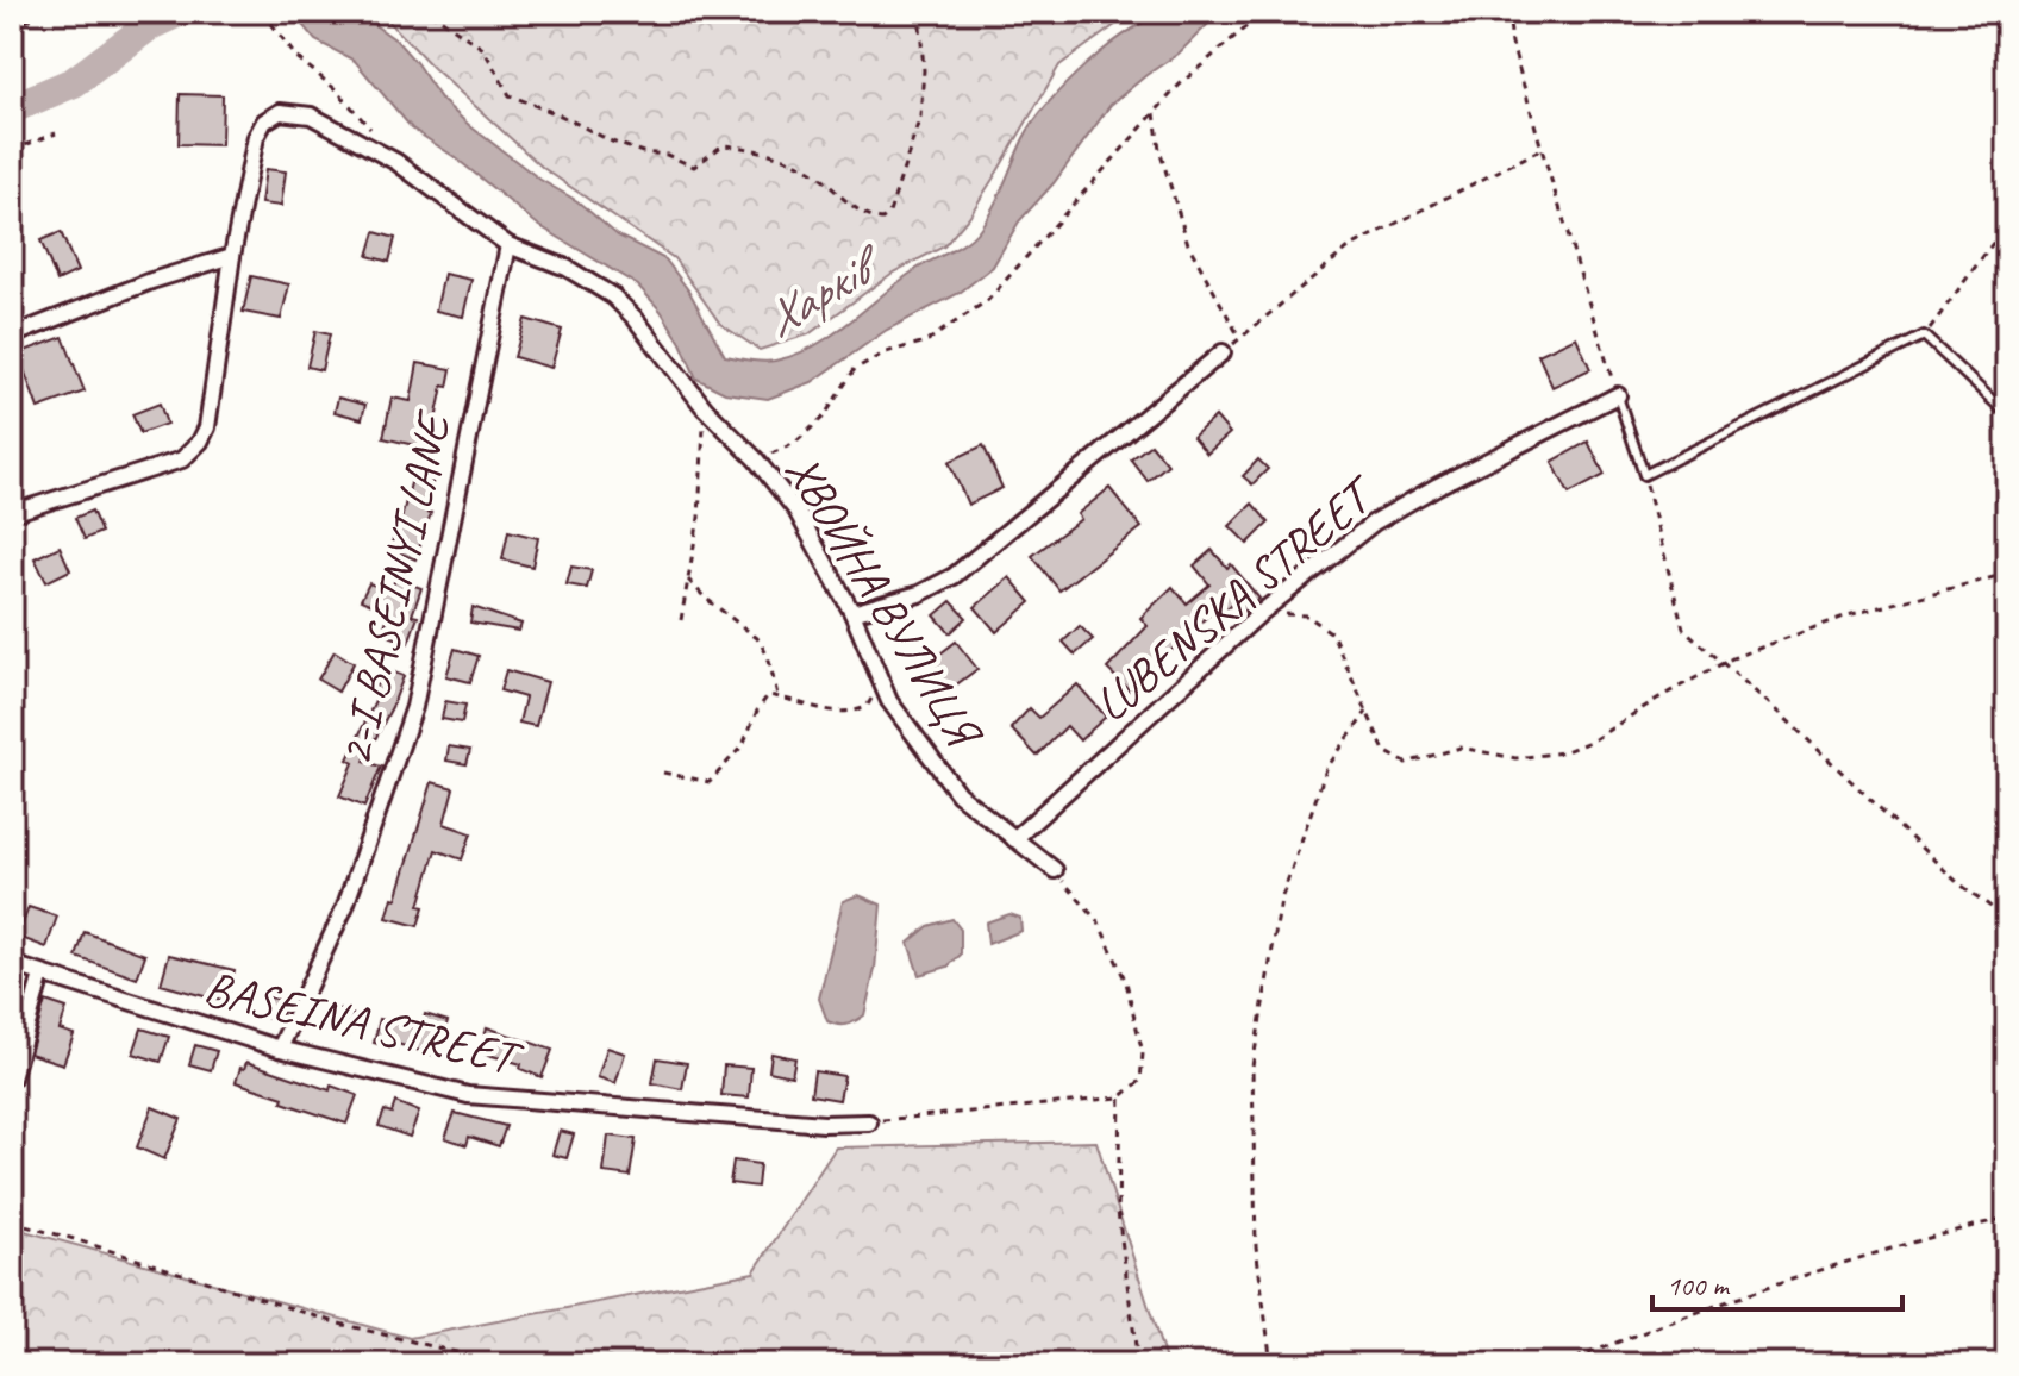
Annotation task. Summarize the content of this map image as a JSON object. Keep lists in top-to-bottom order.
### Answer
{
  "streets": {
    "street": [
      "2-I BASEINYI LANE",
      "ХВОЙНА ВУЛИЦЯ",
      "LUBENSKA STREET",
      "BASEINA STREET"
    ]
  },
  "crossings": [
    ["2-I BASEINYI LANE", "ХВОЙНА ВУЛИЦЯ"],
    ["2-I BASEINYI LANE", "BASEINA STREET"],
    ["ХВОЙНА ВУЛИЦЯ", "LUBENSKA STREET"]
  ],
  "water": ["Харків"],
  "scale_bar": "100 m"
}
